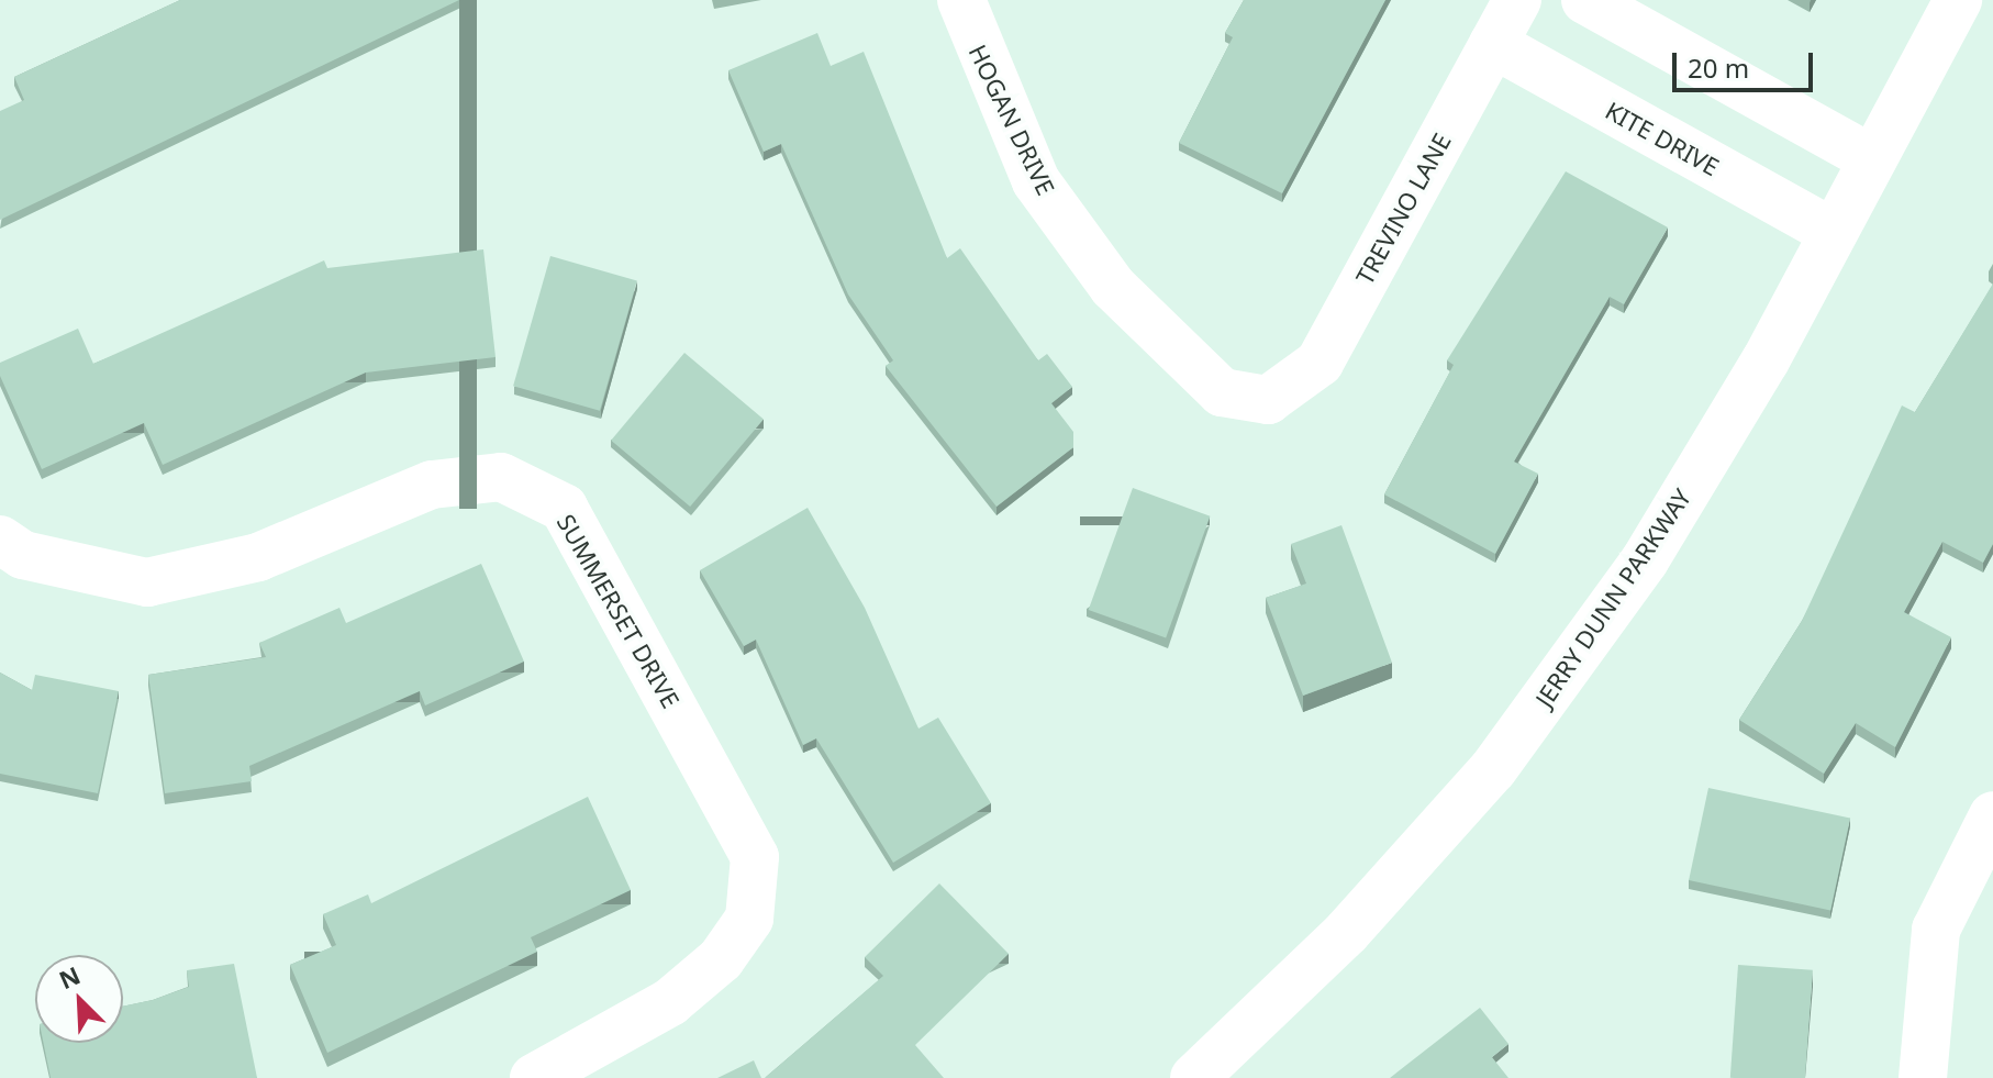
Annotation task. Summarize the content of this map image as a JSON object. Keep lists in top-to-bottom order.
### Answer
{
  "streets": {
    "street": [
      "HOGAN DRIVE",
      "KITE DRIVE",
      "TREVINO LANE",
      "JERRY DUNN PARKWAY",
      "SUMMERSET DRIVE"
    ]
  },
  "crossings": [
    ["HOGAN DRIVE", "TREVINO LANE"],
    ["KITE DRIVE", "TREVINO LANE"],
    ["KITE DRIVE", "JERRY DUNN PARKWAY"]
  ],
  "scale_bar": "20 m",
  "north": "top left"
}
